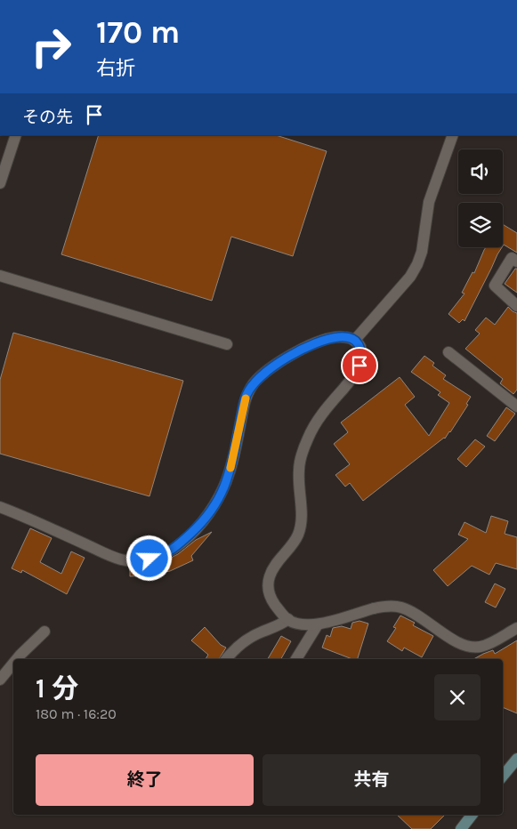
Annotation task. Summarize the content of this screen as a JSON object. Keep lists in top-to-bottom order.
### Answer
{
  "page": {
    "turn": ["170 m", "右折"],
    "then": "その先",
    "heading": ["1 分", "180 m · 16:20"],
    "buttons": ["終了", "共有"]
  }
}
